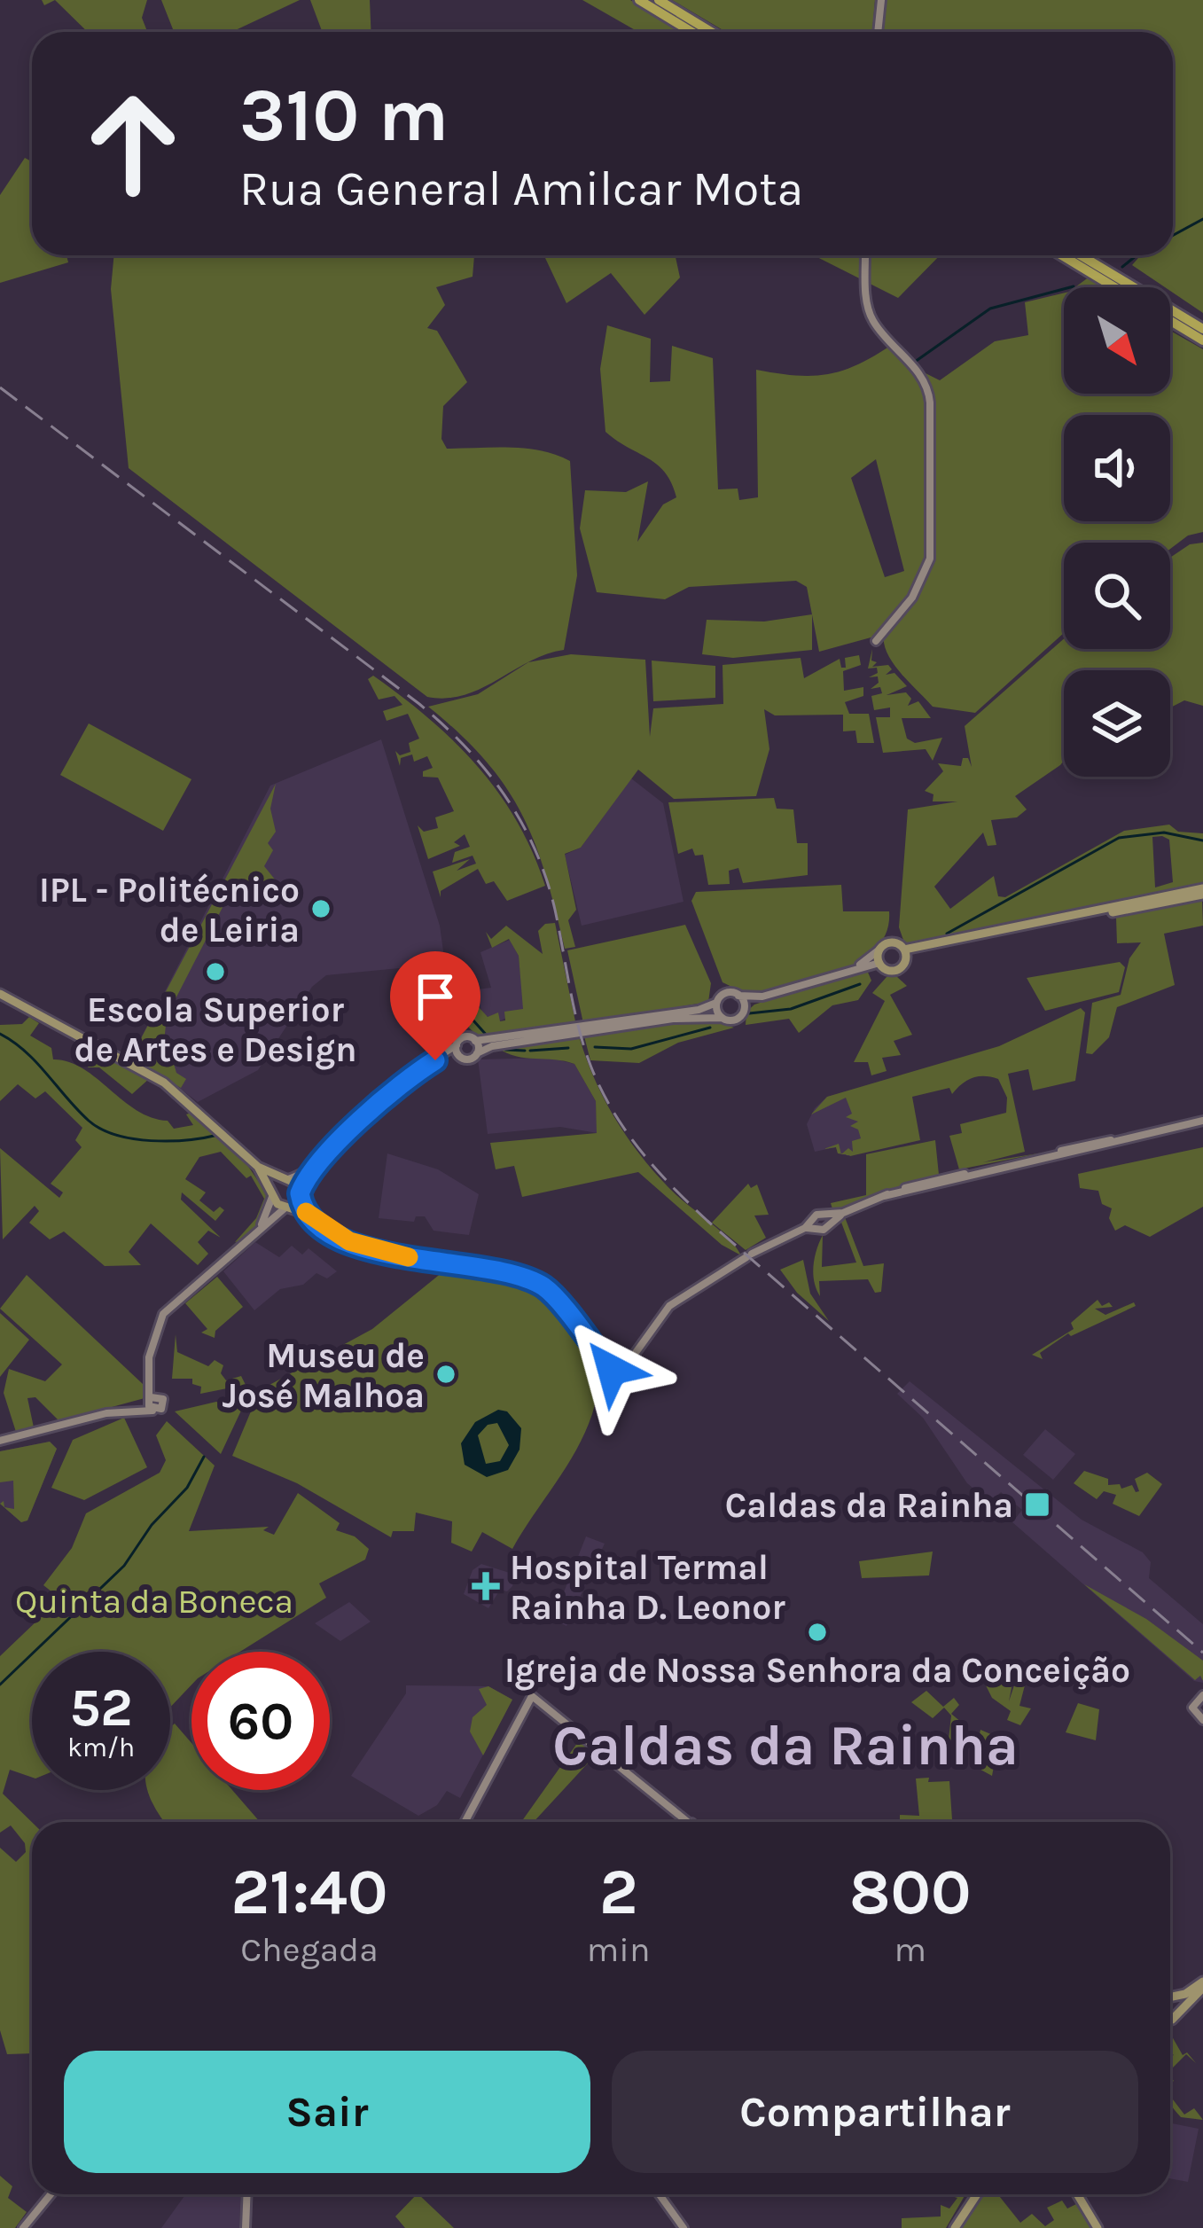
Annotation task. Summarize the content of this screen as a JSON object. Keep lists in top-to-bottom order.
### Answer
{
  "districts": ["Caldas da Rainha"],
  "parks": ["Quinta da Boneca"],
  "places": {
    "other": [
      "IPL - Politécnico de Leiria",
      "Escola Superior de Artes e Design",
      "Museu de José Malhoa",
      "Igreja de Nossa Senhora da Conceição"
    ],
    "transit": ["Caldas da Rainha"],
    "health": ["Hospital Termal Rainha D. Leonor"]
  },
  "north": "bottom right",
  "page": {
    "turn": ["310 m", "Rua General Amilcar Mota"],
    "speed": "52 km/h",
    "limit": "60",
    "eta": [
      "21:40",
      "Chegada",
      "2",
      "min",
      "800",
      "m"
    ],
    "buttons": ["Sair", "Compartilhar"]
  }
}
